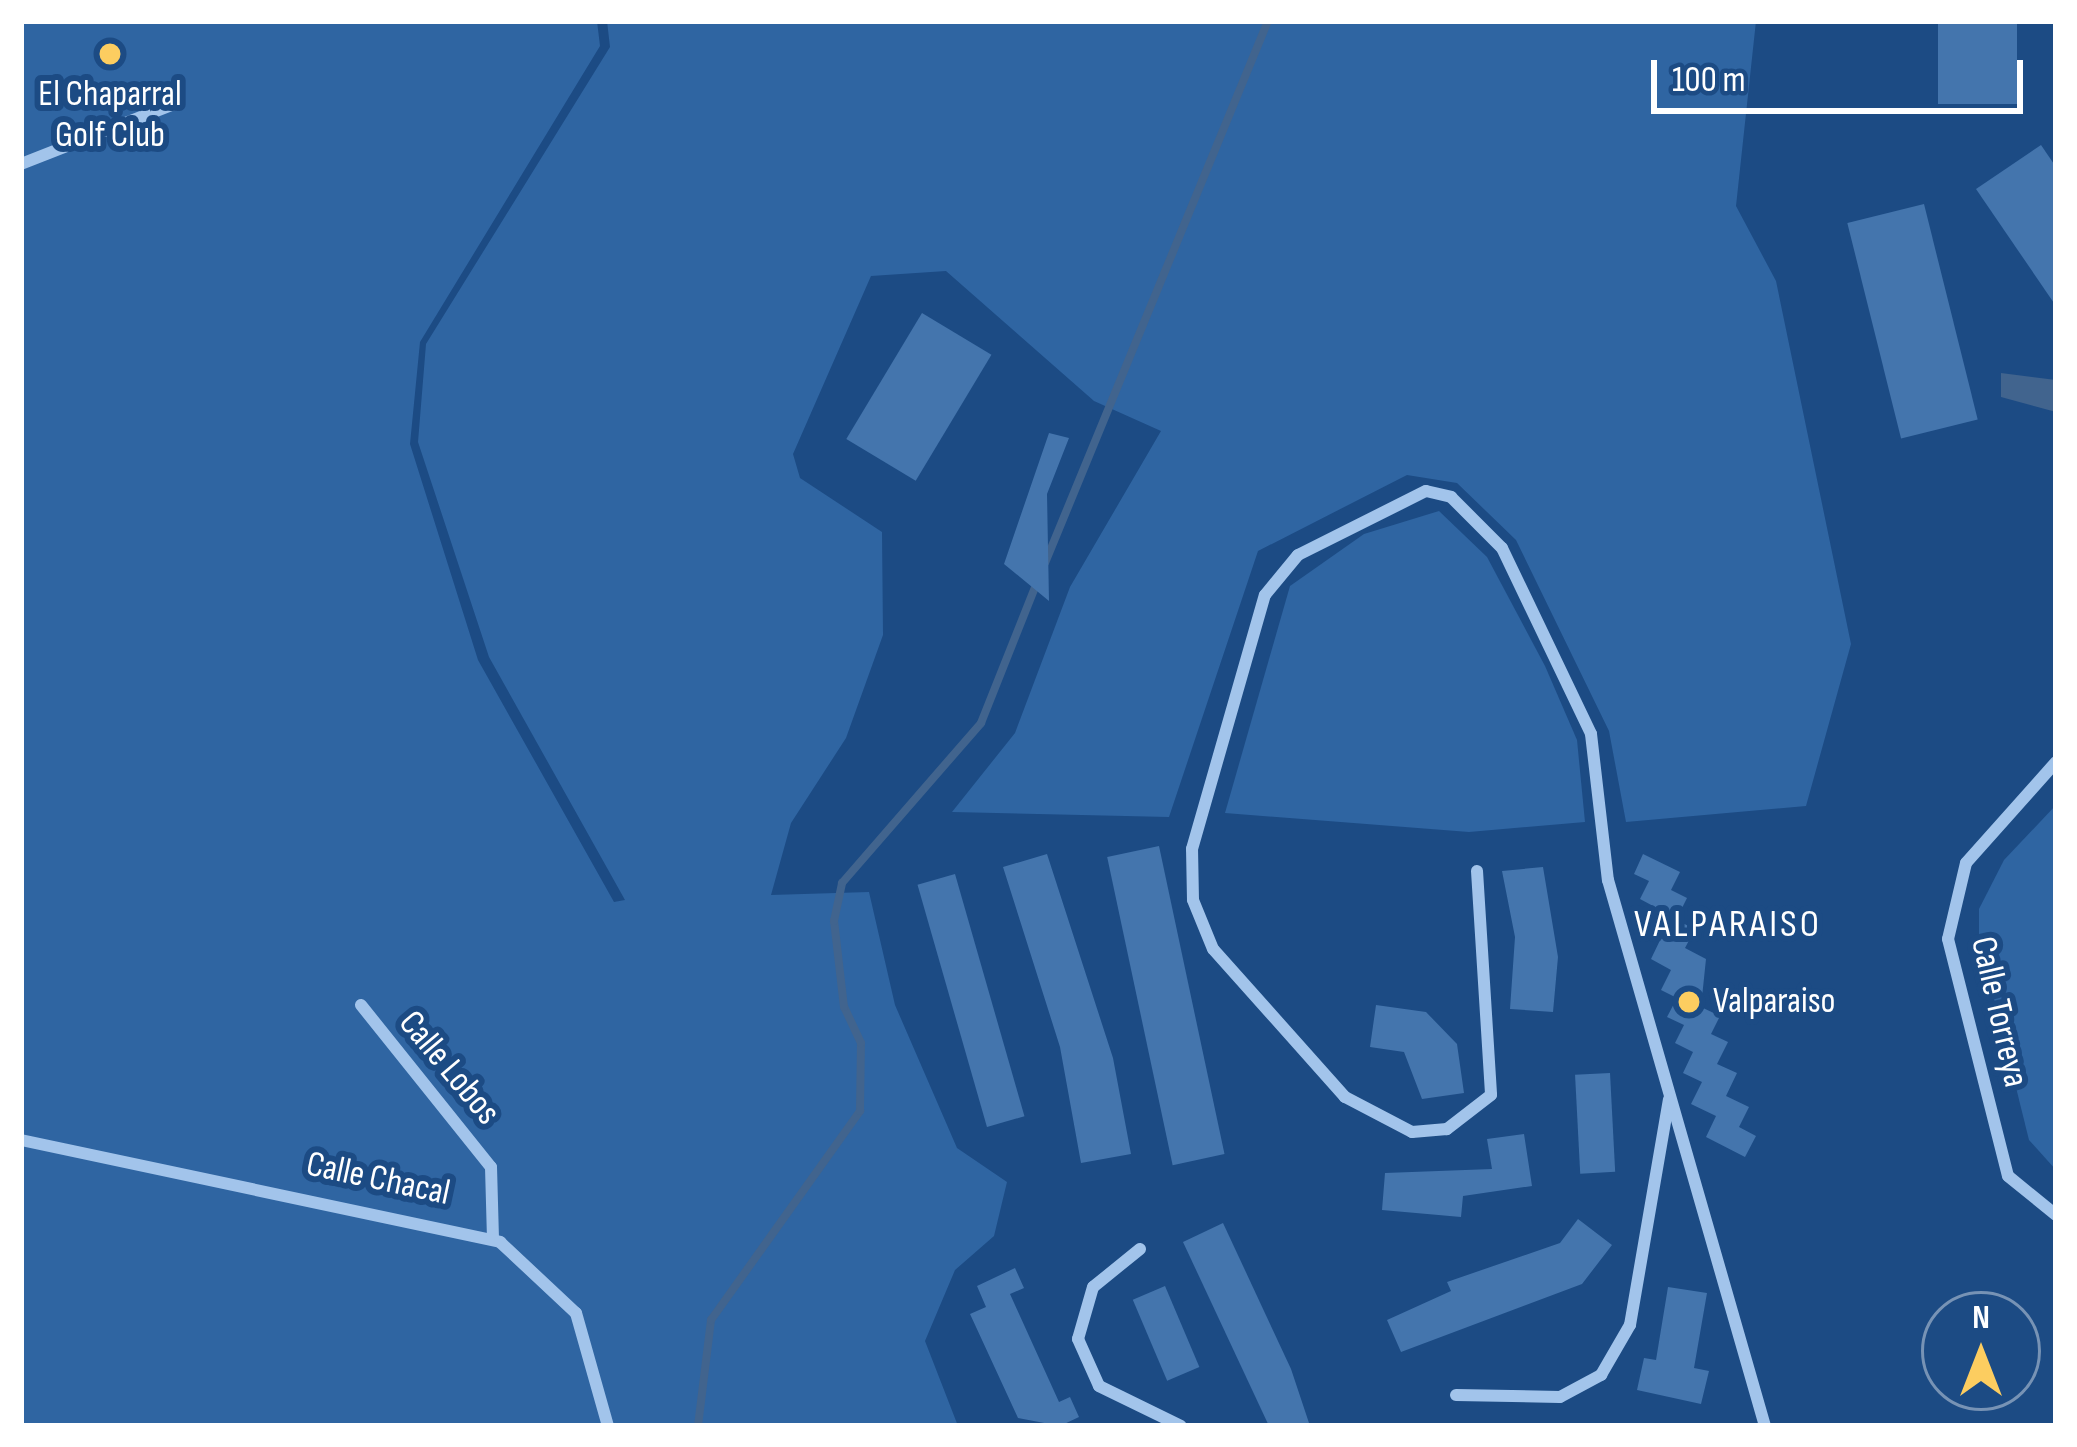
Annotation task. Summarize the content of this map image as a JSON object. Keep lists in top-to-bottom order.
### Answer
{
  "streets": {
    "street": ["Calle Torreya", "Calle Lobos", "Calle Chacal"]
  },
  "crossings": [
    ["Calle Lobos", "Calle Chacal"]
  ],
  "districts": ["VALPARAISO"],
  "places": ["El Chaparral Golf Club", "Valparaiso"],
  "scale_bar": "100 m",
  "north": "top"
}
